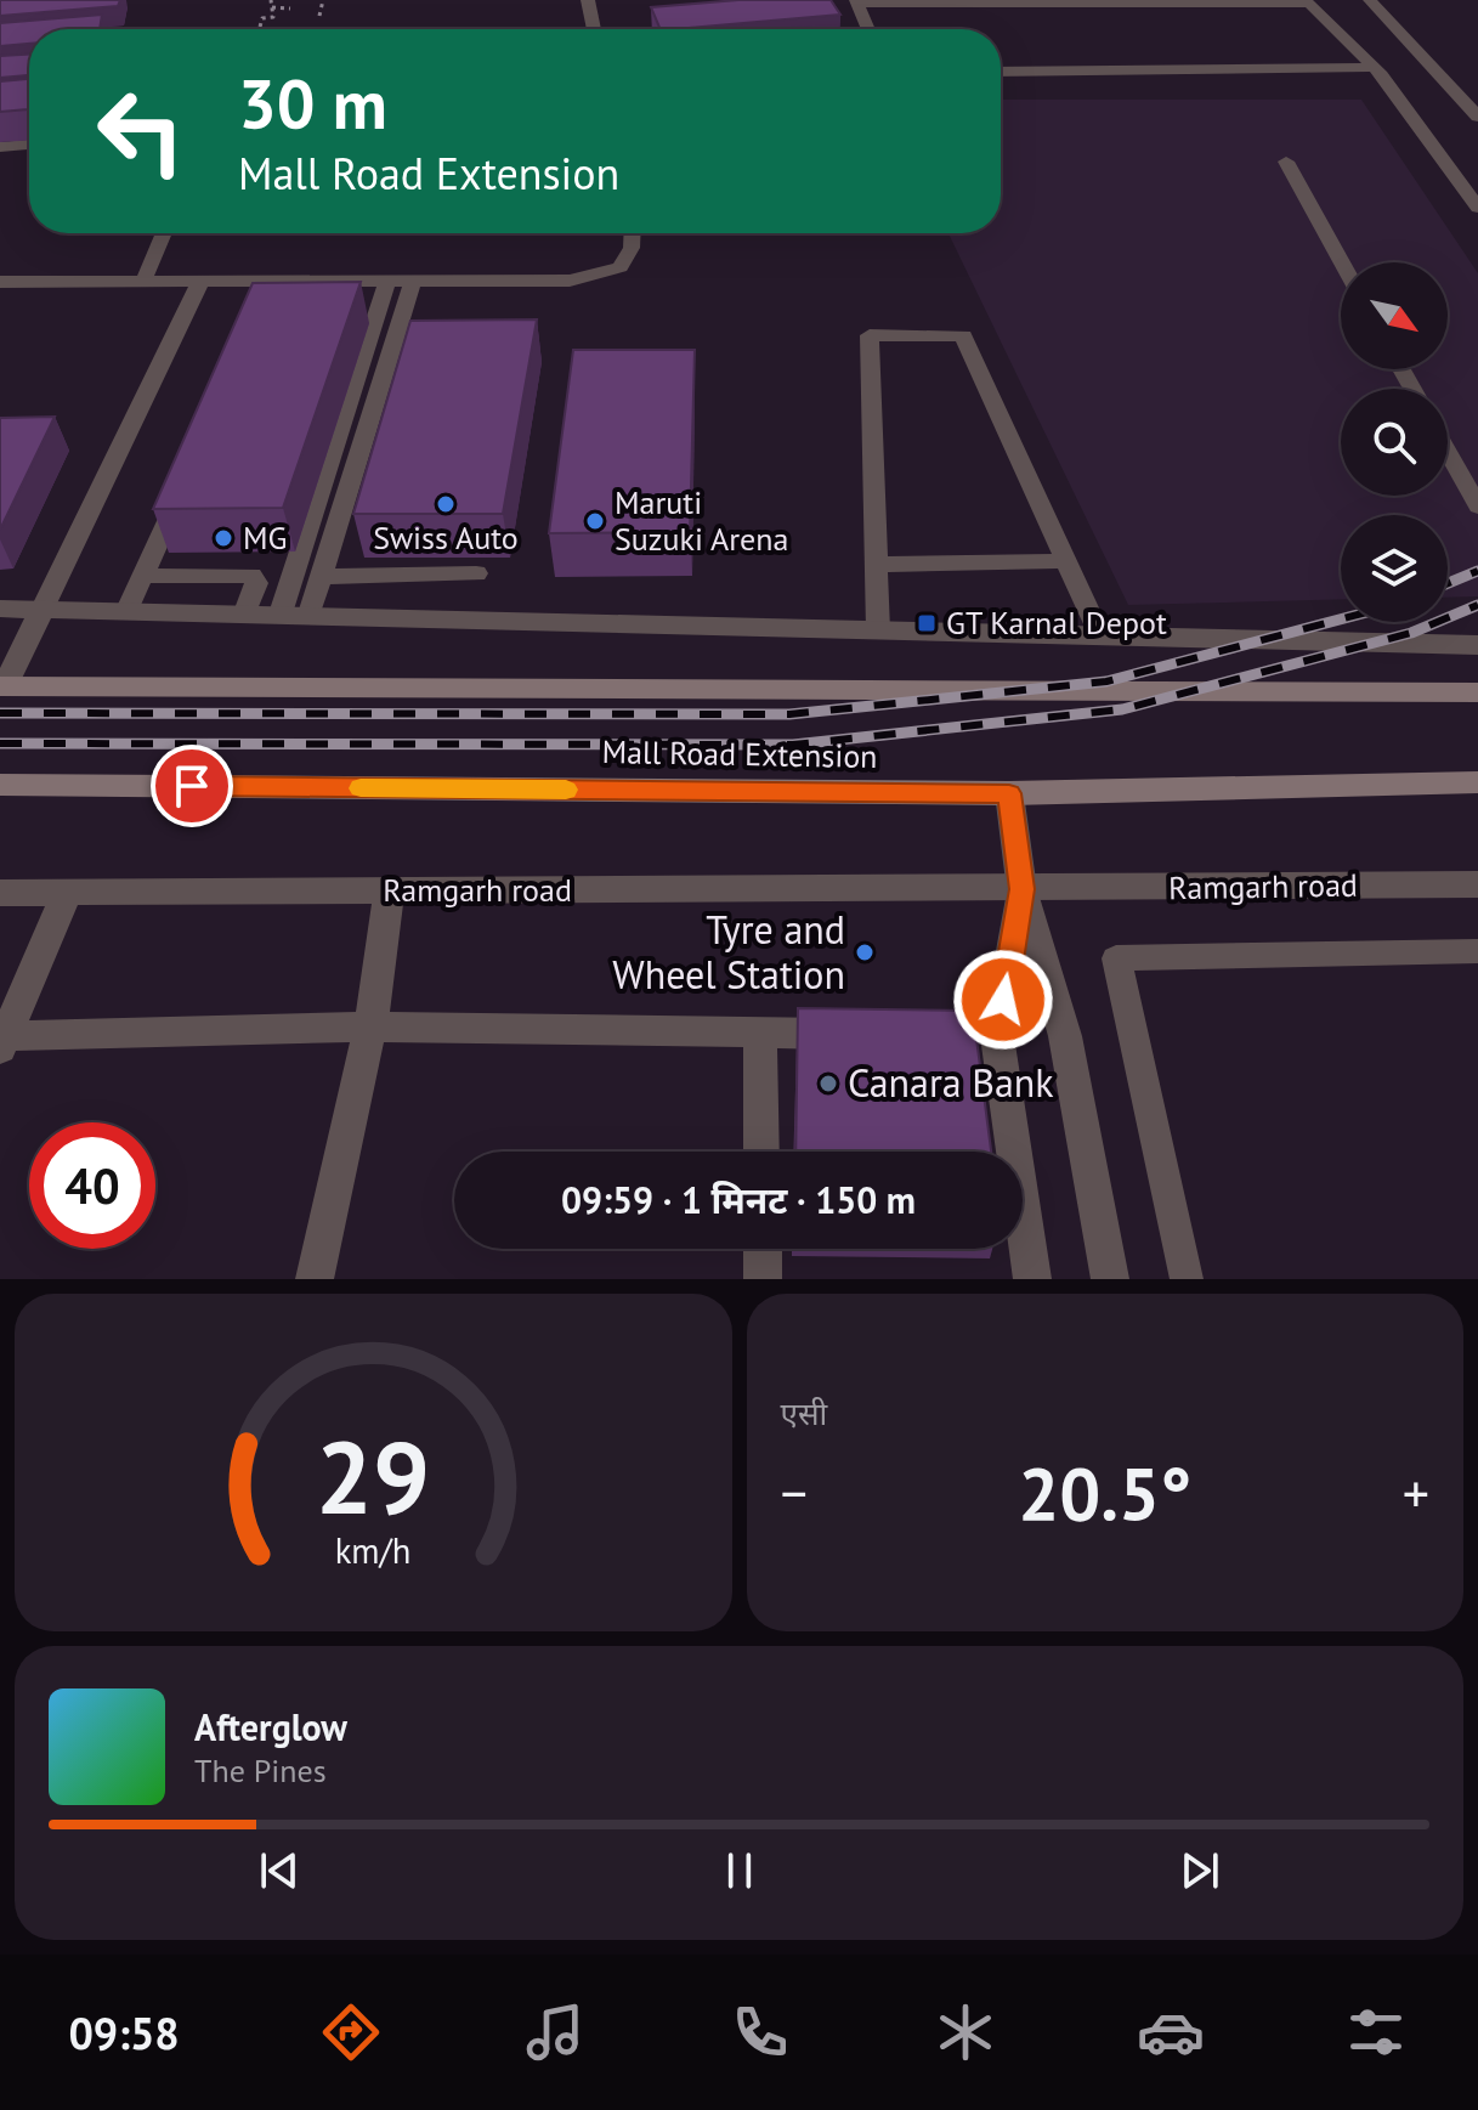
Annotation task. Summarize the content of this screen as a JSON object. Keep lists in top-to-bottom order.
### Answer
{
  "streets": {
    "main road": ["Mall Road Extension"],
    "street": ["Ramgarh road"]
  },
  "places": {
    "other": [
      "Swiss Auto",
      "Maruti Suzuki Arena",
      "MG",
      "Tyre and Wheel Station",
      "Canara Bank"
    ],
    "transit": ["GT Karnal Depot"]
  },
  "north": "bottom right",
  "page": {
    "turn": ["30 m", "Mall Road Extension"],
    "limit": "40",
    "trip": "09:59 · 1 मिनट · 150 m",
    "tile": "एसी",
    "heat": ["−", "20.5°", "+"],
    "song": ["Afterglow", "The Pines"],
    "tabs": "09:58",
    "gauge": ["29", "km/h"]
  }
}
